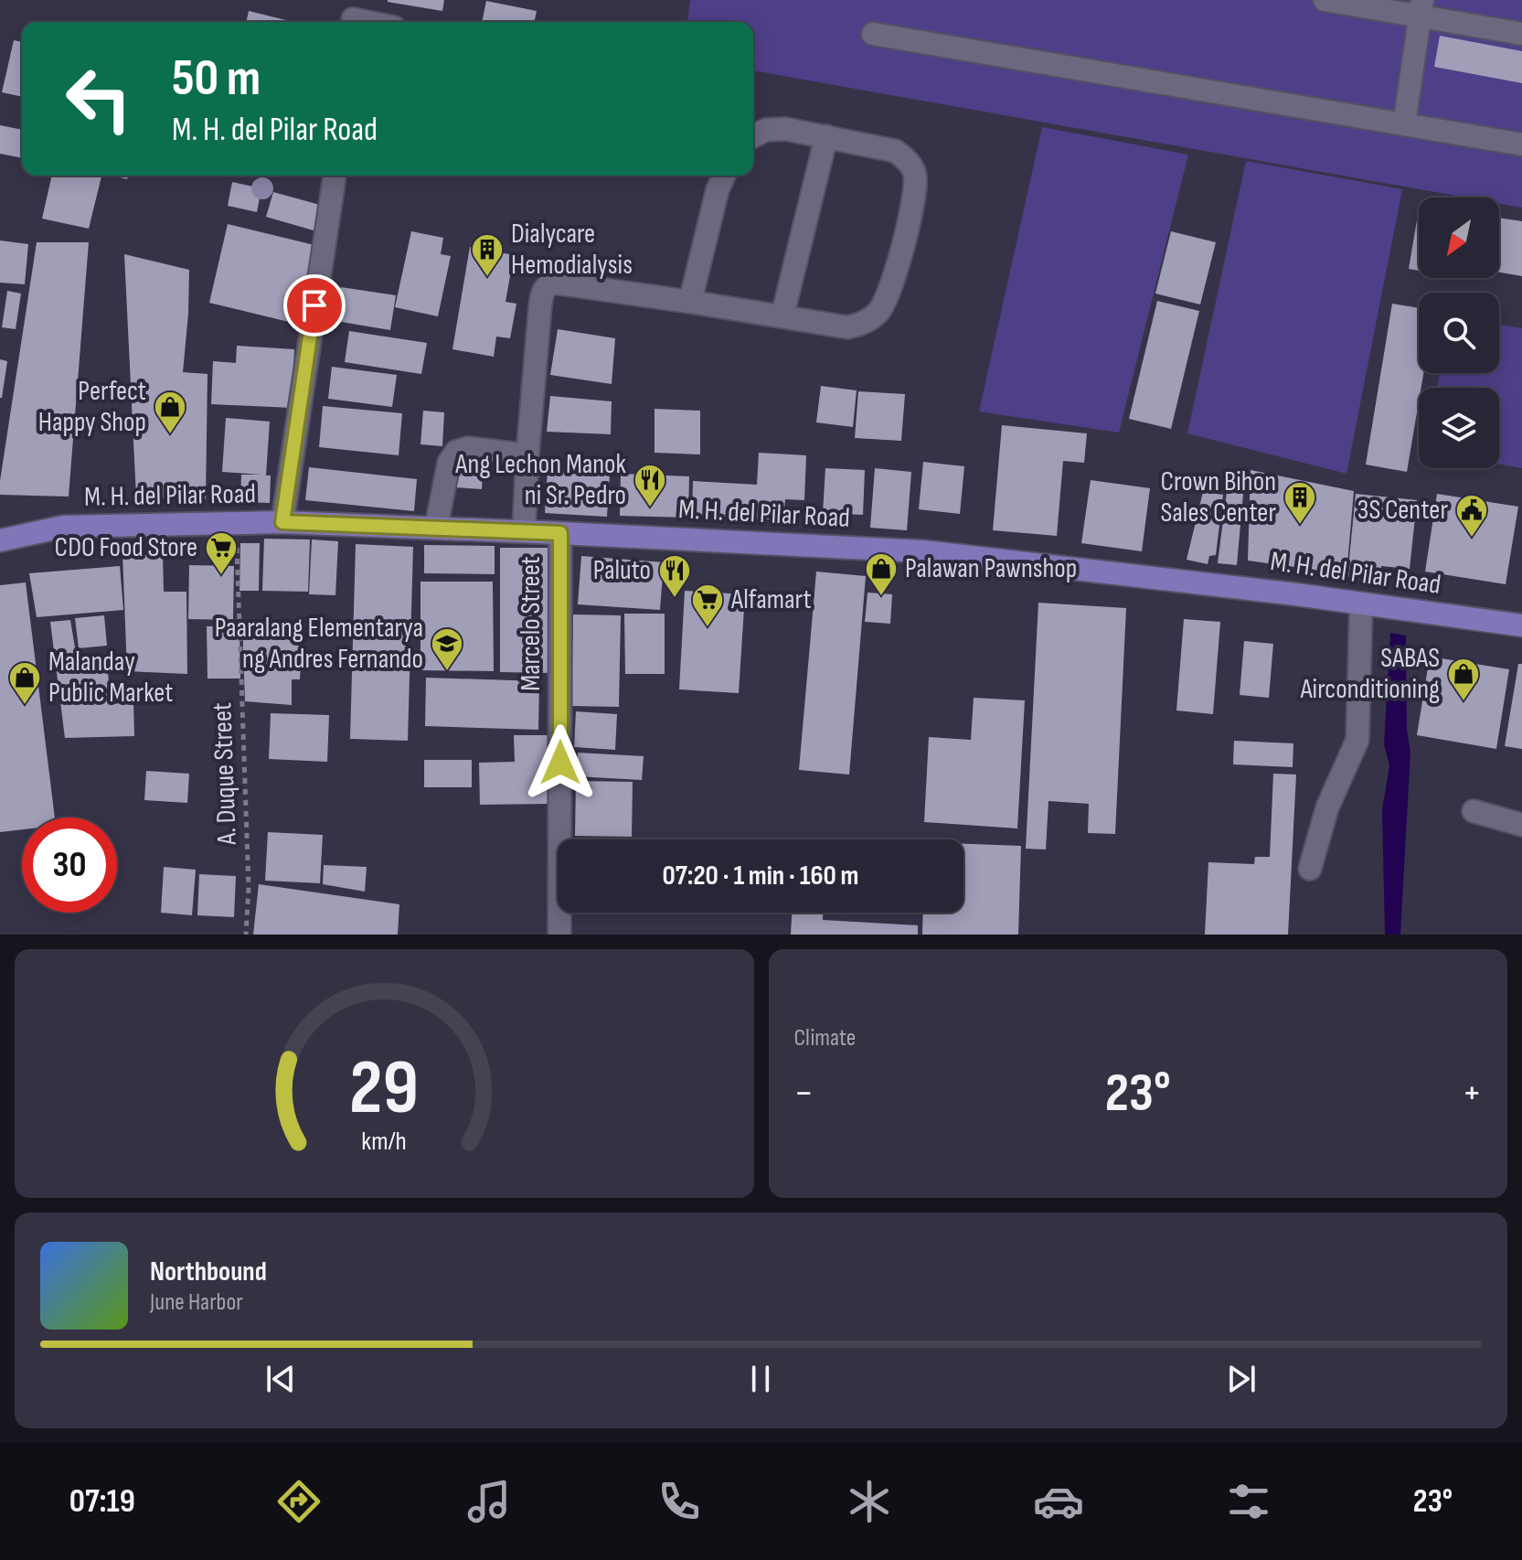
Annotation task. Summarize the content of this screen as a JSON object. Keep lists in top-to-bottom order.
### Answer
{
  "streets": {
    "main road": ["M. H. del Pilar Road"],
    "street": ["Marcelo Street"],
    "path": ["A. Duque Street"]
  },
  "crossings": [
    ["M. H. del Pilar Road", "Marcelo Street"],
    ["M. H. del Pilar Road", "A. Duque Street"]
  ],
  "places": {
    "building": ["Dialycare Hemodialysis", "Crown Bihon Sales Center"],
    "shop": [
      "Perfect Happy Shop",
      "Palawan Pawnshop",
      "SABAS Airconditioning",
      "Malanday Public Market"
    ],
    "restaurant": ["Ang Lechon Manok ni Sr. Pedro", "Paluto"],
    "public building": ["3S Center"],
    "supermarket": ["CDO Food Store", "Alfamart"],
    "school or university": ["Paaralang Elementarya ng Andres Fernando"]
  },
  "north": "bottom left",
  "page": {
    "turn": ["50 m", "M. H. del Pilar Road"],
    "limit": "30",
    "trip": "07:20 · 1 min · 160 m",
    "tile": "Climate",
    "heat": ["−", "23°", "+"],
    "song": ["Northbound", "June Harbor"],
    "tabs": ["07:19", "23°"],
    "gauge": ["29", "km/h"]
  }
}
